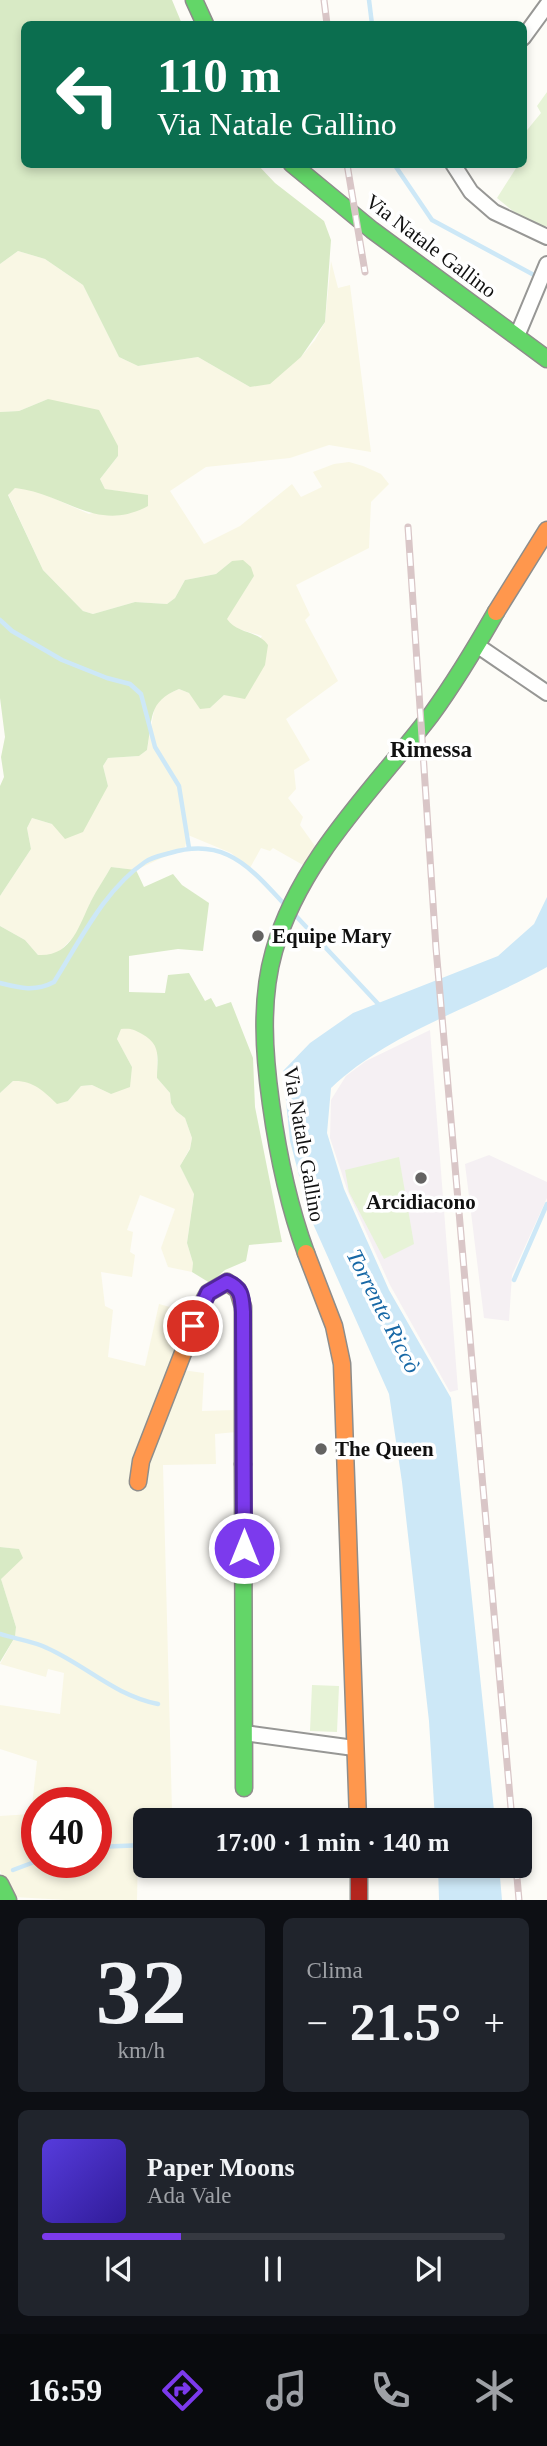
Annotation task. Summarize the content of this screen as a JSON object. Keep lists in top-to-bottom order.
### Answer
{
  "streets": {
    "main road": ["Via Natale Gallino"]
  },
  "districts": ["Rimessa"],
  "water": ["Torrente Riccò"],
  "places": ["Equipe Mary", "Arcidiacono", "The Queen"],
  "page": {
    "turn": ["110 m", "Via Natale Gallino"],
    "limit": "40",
    "trip": "17:00 · 1 min · 140 m",
    "tile": [
      ["32", "km/h"],
      "Clima"
    ],
    "heat": ["−", "21.5°", "+"],
    "song": ["Paper Moons", "Ada Vale"],
    "tabs": "16:59"
  }
}
